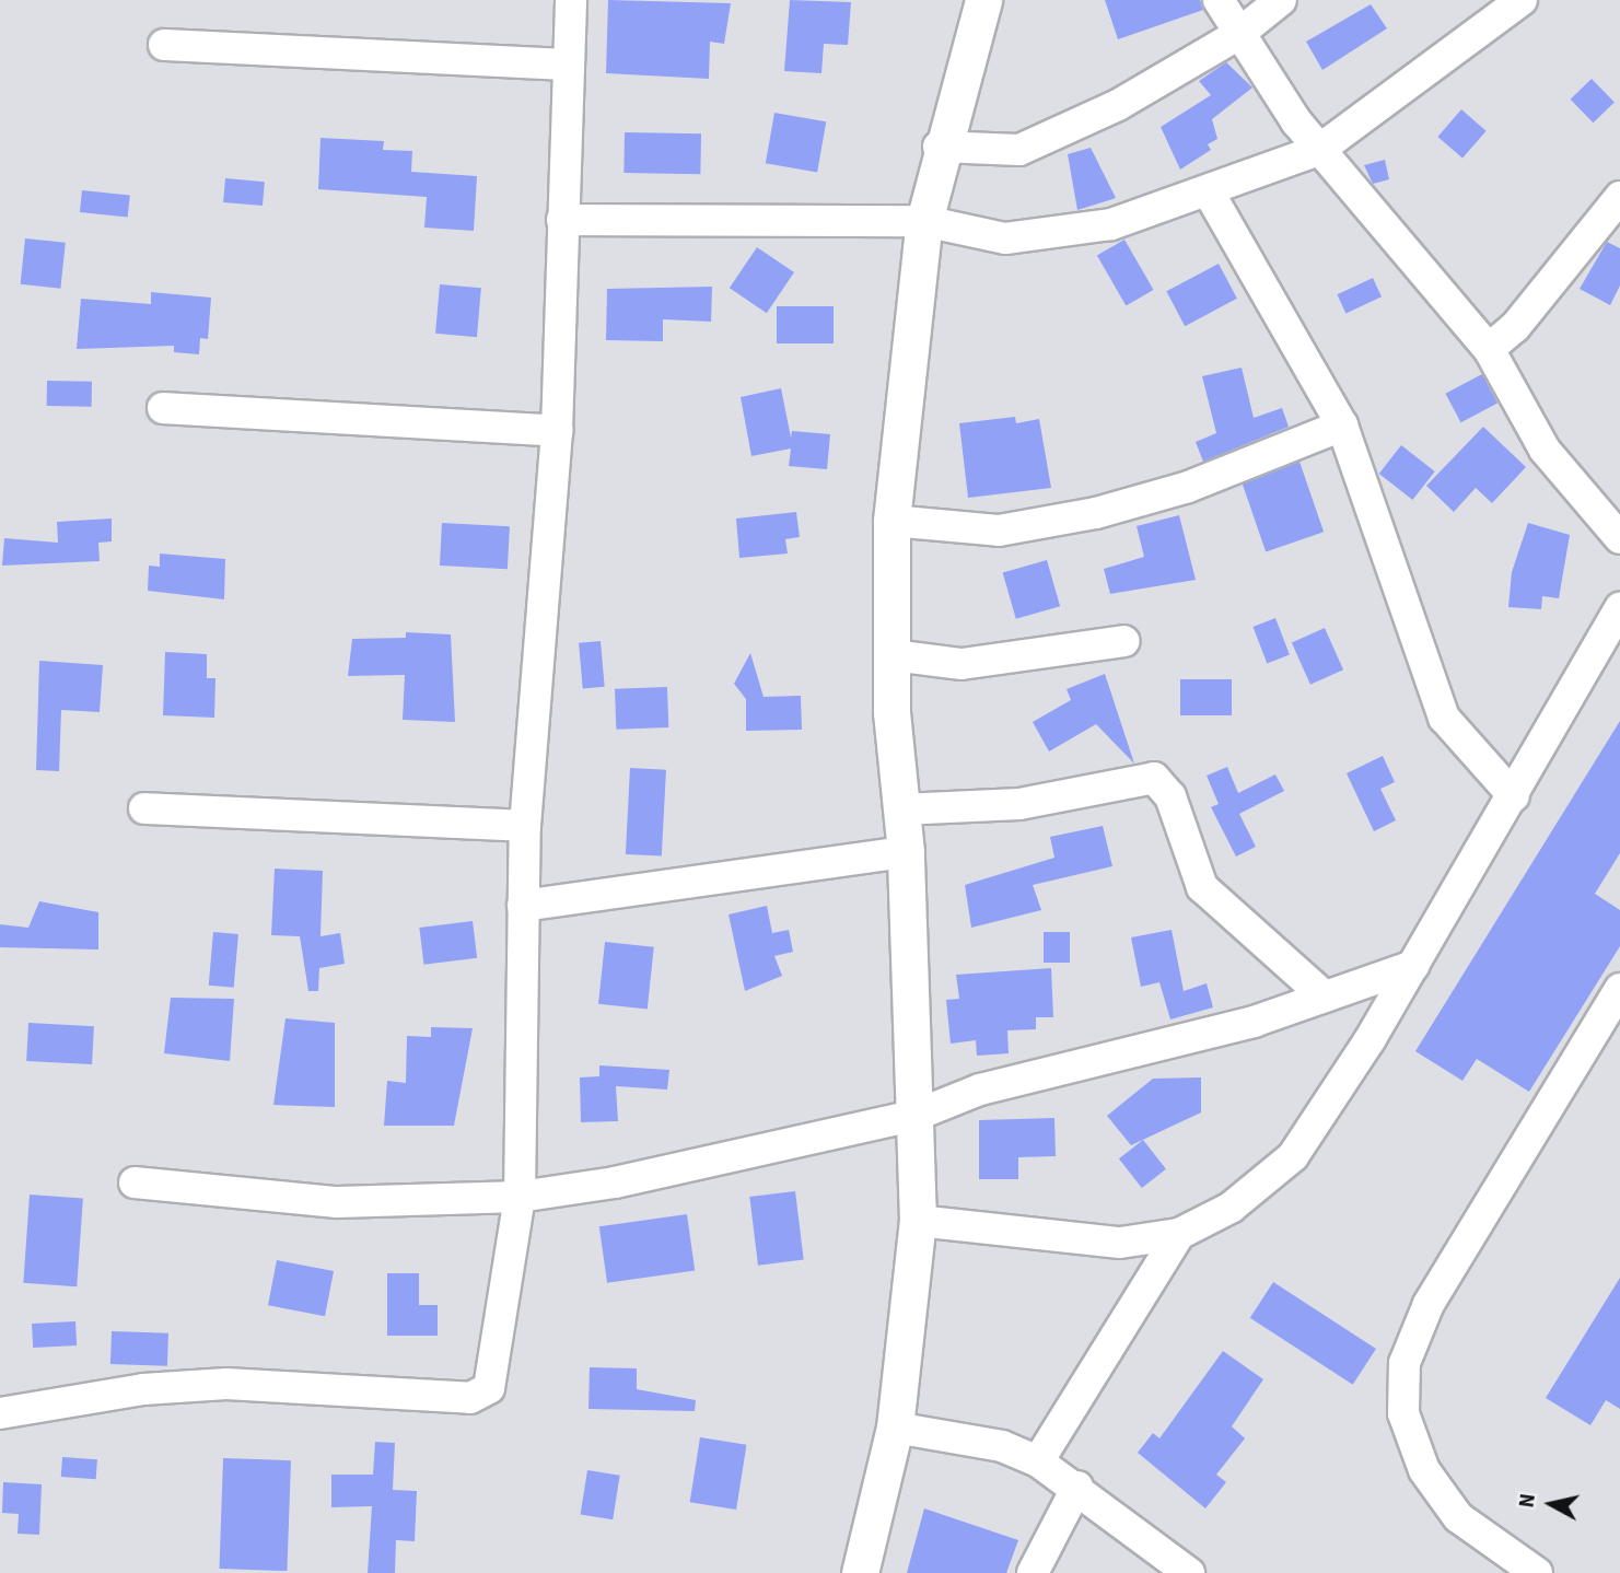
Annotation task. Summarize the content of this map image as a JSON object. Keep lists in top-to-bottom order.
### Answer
{
  "north": "left"
}
